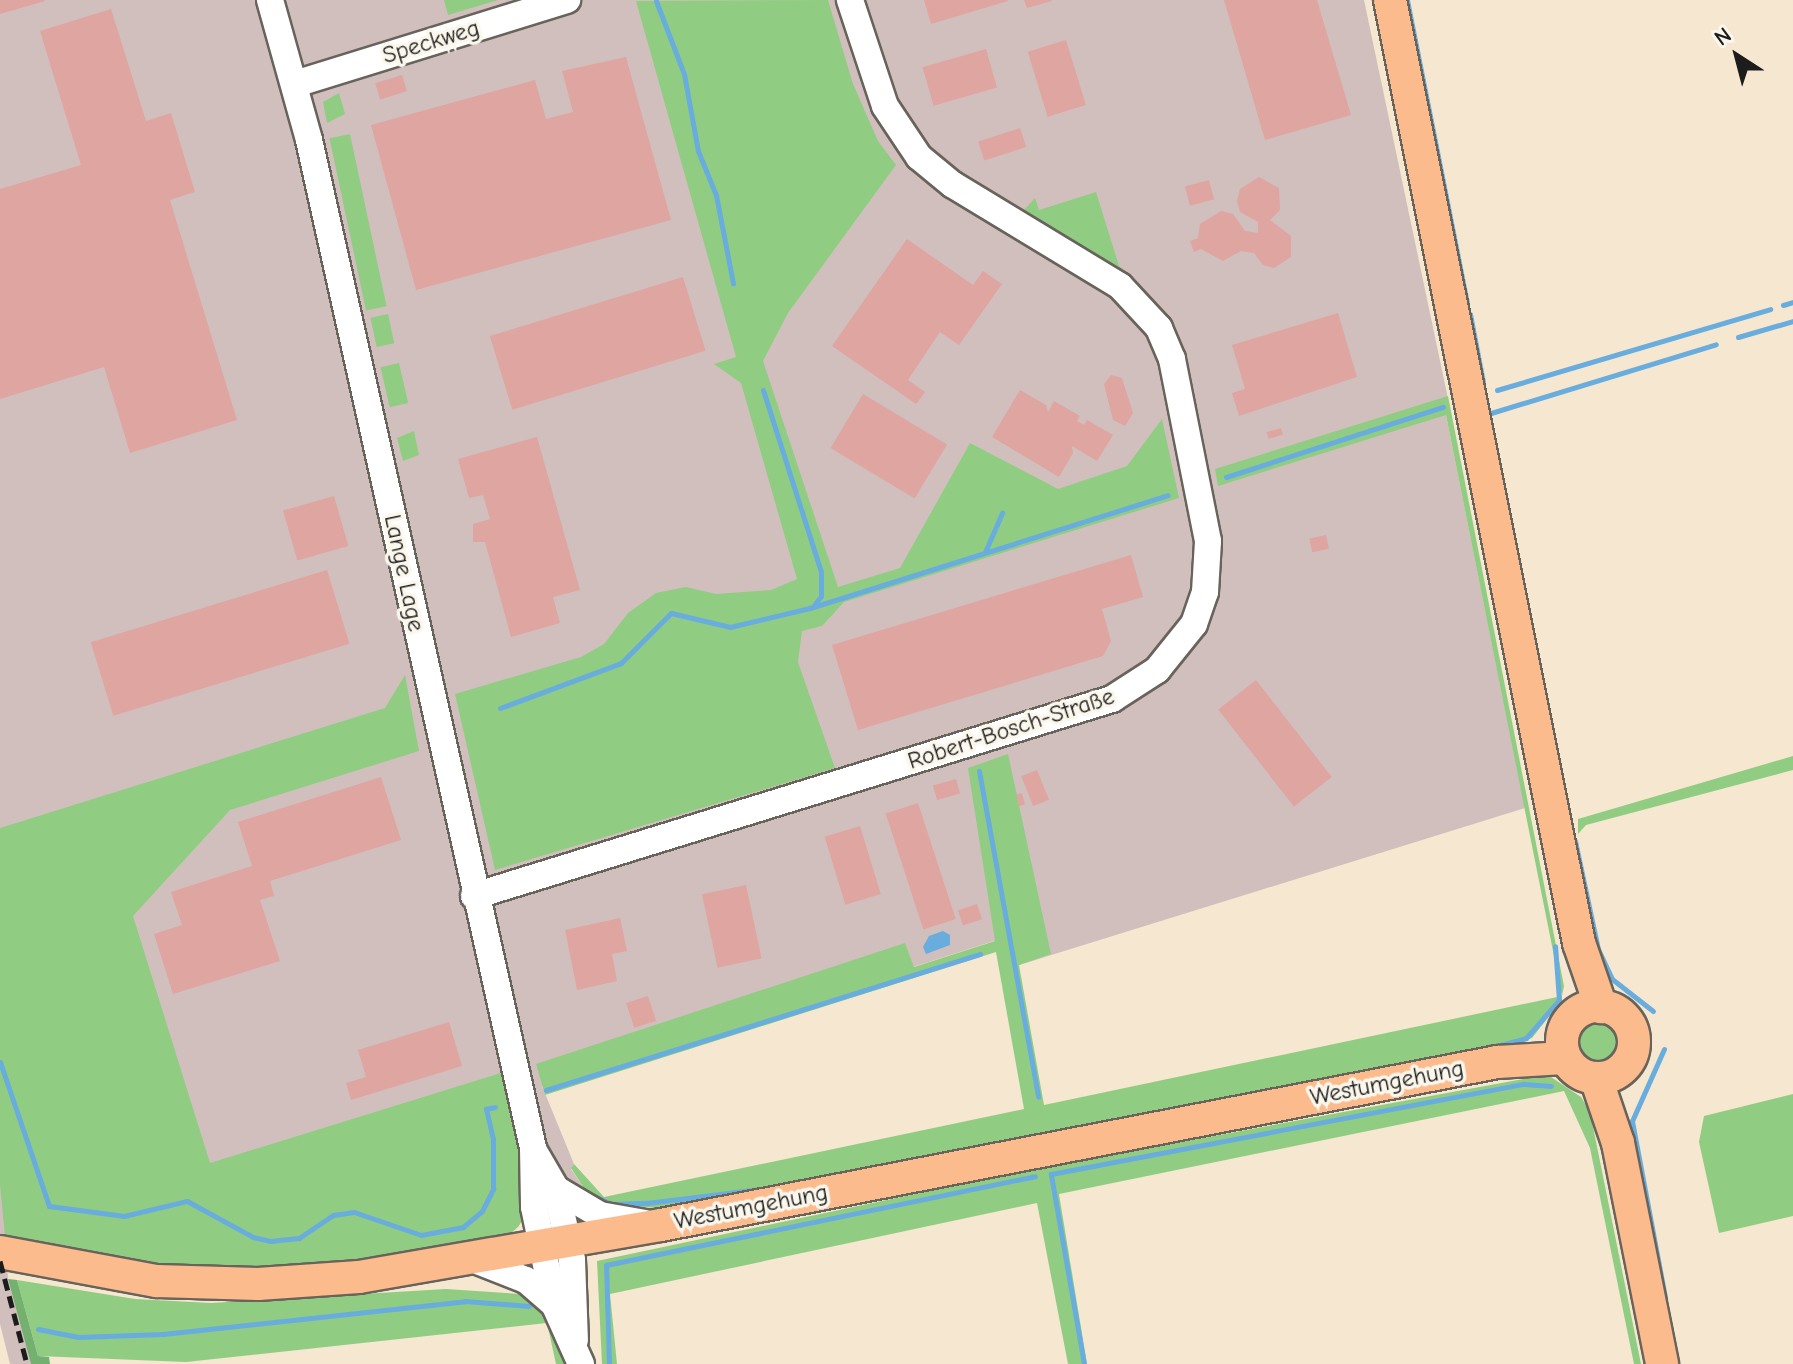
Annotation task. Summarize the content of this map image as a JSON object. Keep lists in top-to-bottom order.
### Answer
{
  "streets": {
    "main road": ["Westumgehung"],
    "street": ["Speckweg", "Lange Lage", "Robert-Bosch-Straße"]
  },
  "crossings": [
    ["Speckweg", "Lange Lage"],
    ["Lange Lage", "Robert-Bosch-Straße"],
    ["Lange Lage", "Westumgehung"]
  ],
  "north": "top left"
}
